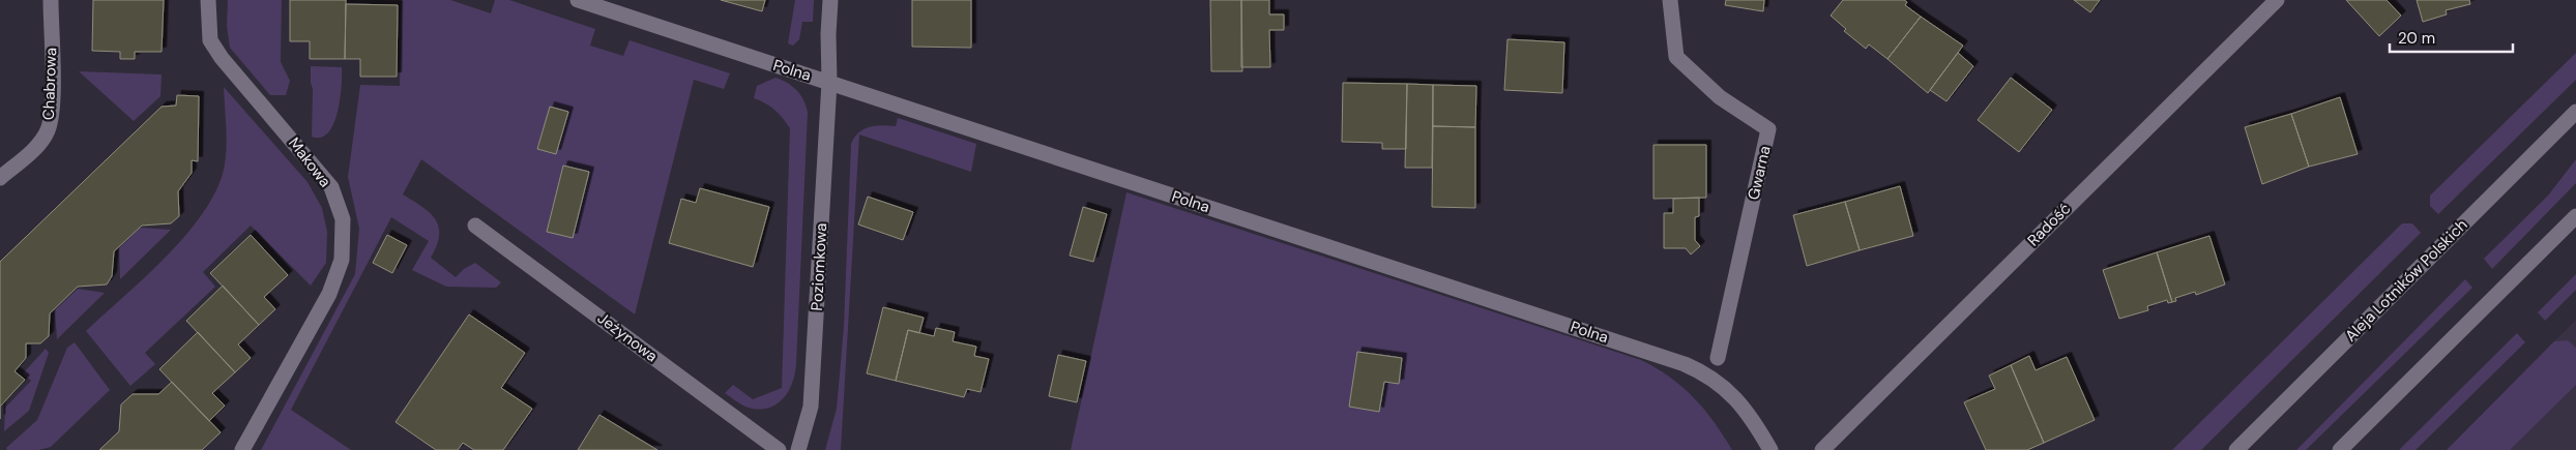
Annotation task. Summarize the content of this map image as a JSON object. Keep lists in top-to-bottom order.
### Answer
{
  "streets": {
    "street": [
      "Polna",
      "Chabrowa",
      "Makowa",
      "Gwarna",
      "Radość",
      "Poziomkowa",
      "Aleja Lotników Polskich",
      "Jeżynowa"
    ]
  },
  "crossings": [
    ["Polna", "Poziomkowa"]
  ],
  "scale_bar": "20 m"
}
